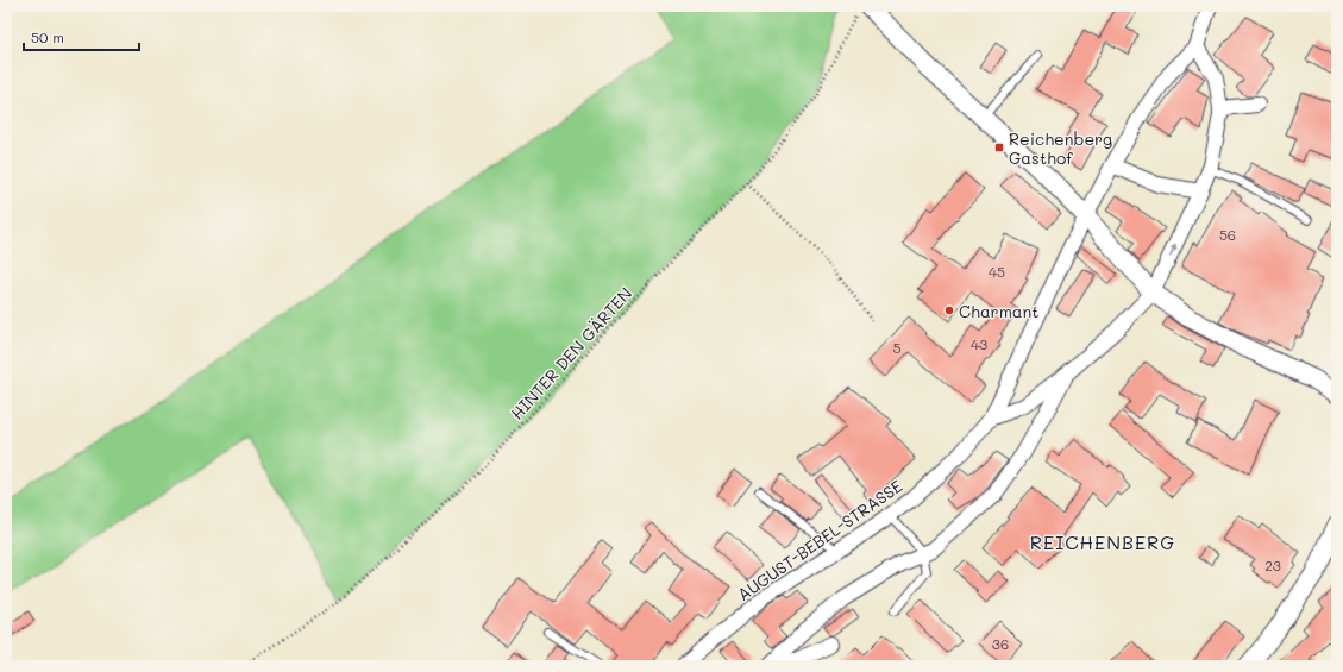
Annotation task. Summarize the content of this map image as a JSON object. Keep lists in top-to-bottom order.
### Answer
{
  "streets": {
    "street": ["AUGUST-BEBEL-STRASSE"],
    "path": ["HINTER DEN GÄRTEN"]
  },
  "districts": ["REICHENBERG"],
  "places": {
    "transit": ["Reichenberg Gasthof"],
    "other": ["Charmant"]
  },
  "house_numbers": [
    "56",
    "45",
    "43",
    "5",
    "23",
    "36"
  ],
  "scale_bar": "50 m"
}
